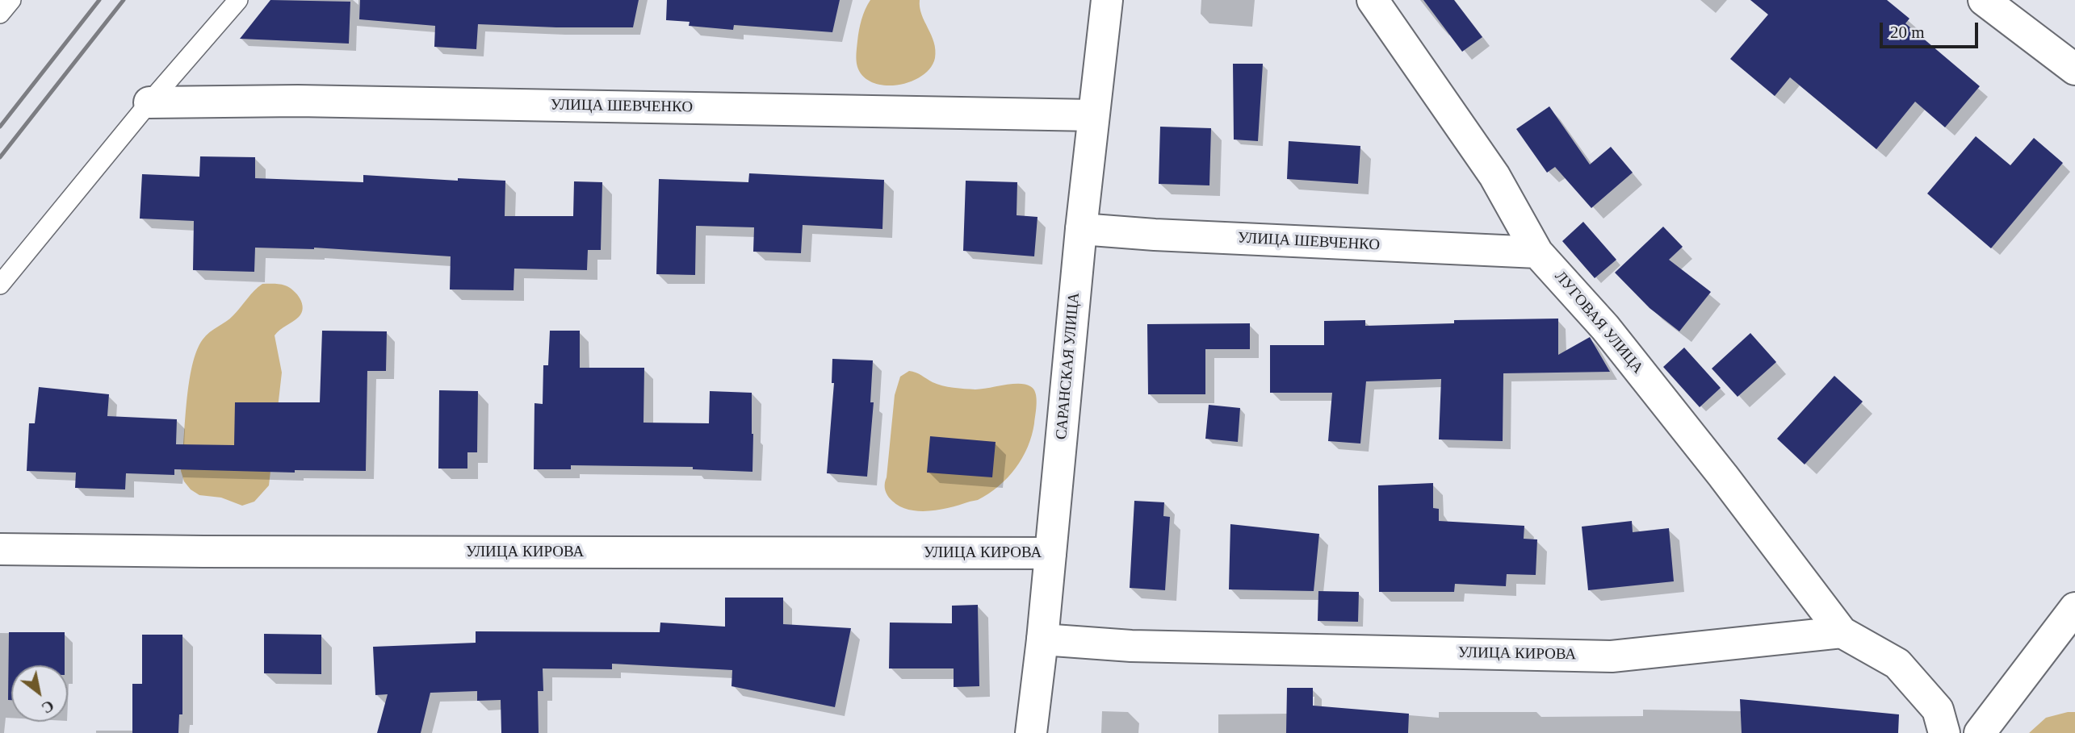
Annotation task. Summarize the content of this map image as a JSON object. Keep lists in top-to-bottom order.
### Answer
{
  "streets": {
    "street": [
      "УЛИЦА ШЕВЧЕНКО",
      "ЛУГОВАЯ УЛИЦА",
      "САРАНСКАЯ УЛИЦА",
      "УЛИЦА КИРОВА"
    ]
  },
  "crossings": [
    ["УЛИЦА ШЕВЧЕНКО", "ЛУГОВАЯ УЛИЦА"],
    ["УЛИЦА ШЕВЧЕНКО", "САРАНСКАЯ УЛИЦА"],
    ["ЛУГОВАЯ УЛИЦА", "УЛИЦА КИРОВА"],
    ["САРАНСКАЯ УЛИЦА", "УЛИЦА КИРОВА"]
  ],
  "scale_bar": "20 m",
  "north": "bottom right"
}
